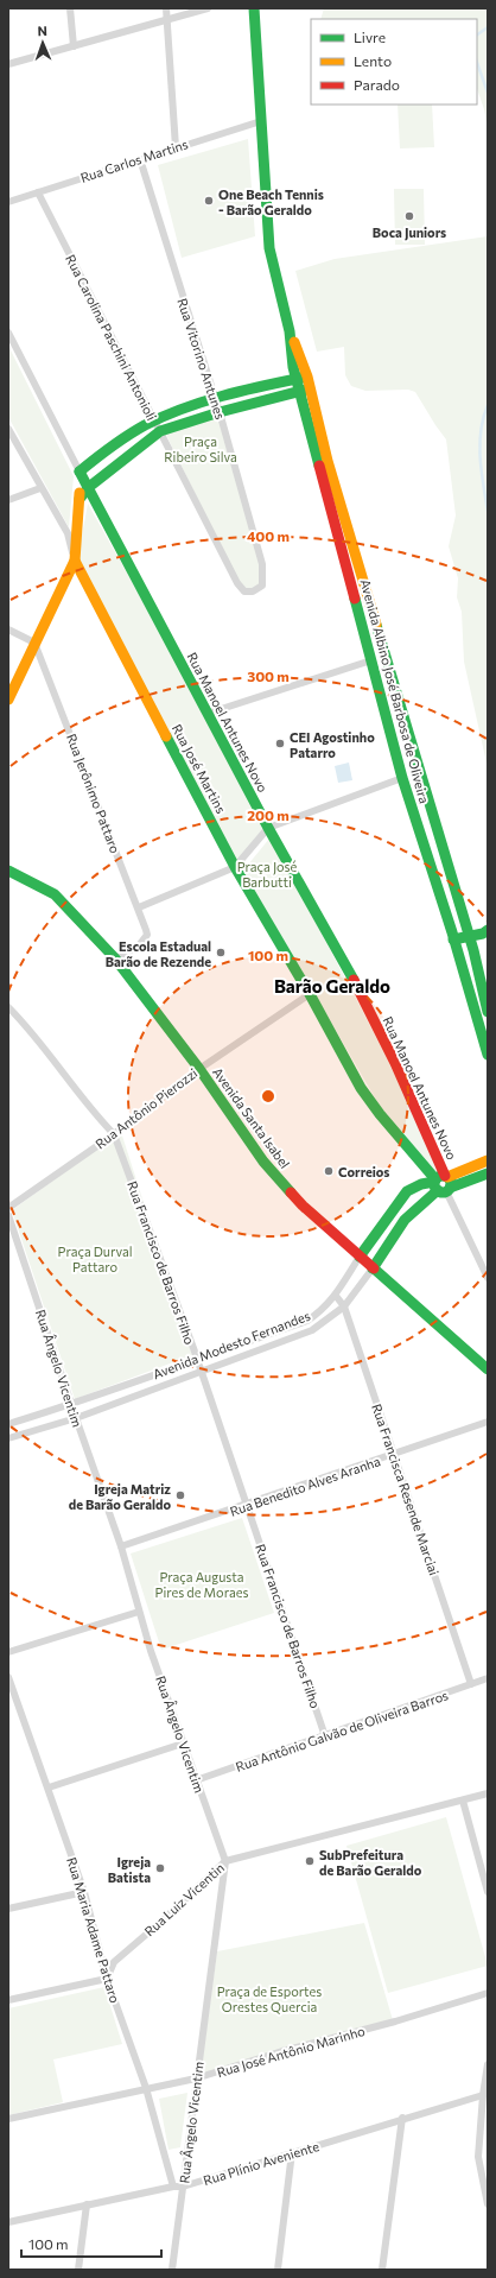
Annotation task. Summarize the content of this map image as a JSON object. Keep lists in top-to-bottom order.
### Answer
{
  "streets": {
    "street": [
      "Rua Carlos Martins",
      "Rua Carolina Paschini Antonioli",
      "Rua Vitorino Antunes",
      "Avenida Albino José Barbosa de Oliveira",
      "Rua Manoel Antunes Novo",
      "Rua José Martins",
      "Rua Jerônimo Pattaro",
      "Rua Antônio Pierozzi",
      "Avenida Santa Isabel",
      "Rua Francisco de Barros Filho",
      "Avenida Modesto Fernandes",
      "Rua Ângelo Vicentim",
      "Rua Benedito Alves Aranha",
      "Rua Francisca Resende Marciai",
      "Rua Antônio Galvão de Oliveira Barros",
      "Rua Luiz Vicentin",
      "Rua Maria Adame Pattaro",
      "Rua José Antônio Marinho",
      "Rua Plínio Aveniente"
    ]
  },
  "crossings": [
    ["Rua Carlos Martins", "Rua Carolina Paschini Antonioli"],
    ["Rua Carlos Martins", "Rua Vitorino Antunes"],
    ["Rua Carlos Martins", "Avenida Albino José Barbosa de Oliveira"],
    ["Rua Carolina Paschini Antonioli", "Rua Vitorino Antunes"],
    ["Rua Manoel Antunes Novo", "Rua José Martins"],
    ["Rua Manoel Antunes Novo", "Avenida Modesto Fernandes"],
    ["Rua José Martins", "Rua Antônio Pierozzi"],
    ["Rua José Martins", "Avenida Modesto Fernandes"],
    ["Rua Jerônimo Pattaro", "Avenida Santa Isabel"],
    ["Rua Antônio Pierozzi", "Avenida Santa Isabel"],
    ["Rua Antônio Pierozzi", "Rua Francisco de Barros Filho"],
    ["Avenida Santa Isabel", "Avenida Modesto Fernandes"],
    ["Rua Francisco de Barros Filho", "Avenida Modesto Fernandes"],
    ["Rua Francisco de Barros Filho", "Rua Benedito Alves Aranha"],
    ["Rua Francisco de Barros Filho", "Rua Antônio Galvão de Oliveira Barros"],
    ["Avenida Modesto Fernandes", "Rua Ângelo Vicentim"],
    ["Avenida Modesto Fernandes", "Rua Francisca Resende Marciai"],
    ["Rua Ângelo Vicentim", "Rua Benedito Alves Aranha"],
    ["Rua Ângelo Vicentim", "Rua Antônio Galvão de Oliveira Barros"],
    ["Rua Ângelo Vicentim", "Rua Luiz Vicentin"],
    ["Rua Ângelo Vicentim", "Rua José Antônio Marinho"],
    ["Rua Ângelo Vicentim", "Rua Plínio Aveniente"],
    ["Rua Benedito Alves Aranha", "Rua Francisca Resende Marciai"],
    ["Rua Francisca Resende Marciai", "Rua Antônio Galvão de Oliveira Barros"],
    ["Rua Luiz Vicentin", "Rua Maria Adame Pattaro"],
    ["Rua Maria Adame Pattaro", "Rua José Antônio Marinho"],
    ["Rua Maria Adame Pattaro", "Rua Plínio Aveniente"]
  ],
  "districts": ["Barão Geraldo"],
  "parks": [
    "Praça Ribeiro Silva",
    "Praça José Barbutti",
    "Praça Durval Pattaro",
    "Praça Augusta Pires de Moraes",
    "Praça de Esportes Orestes Quercia"
  ],
  "places": [
    "One Beach Tennis - Barão Geraldo",
    "Boca Juniors",
    "CEI Agostinho Patarro",
    "Escola Estadual Barão de Rezende",
    "Correios",
    "Igreja Matriz de Barão Geraldo",
    "SubPrefeitura de Barão Geraldo",
    "Igreja Batista"
  ],
  "legend": ["Livre", "Lento", "Parado"],
  "scale_bar": "100 m",
  "north": "top",
  "rings": [
    "400 m",
    "300 m",
    "200 m",
    "100 m"
  ]
}
